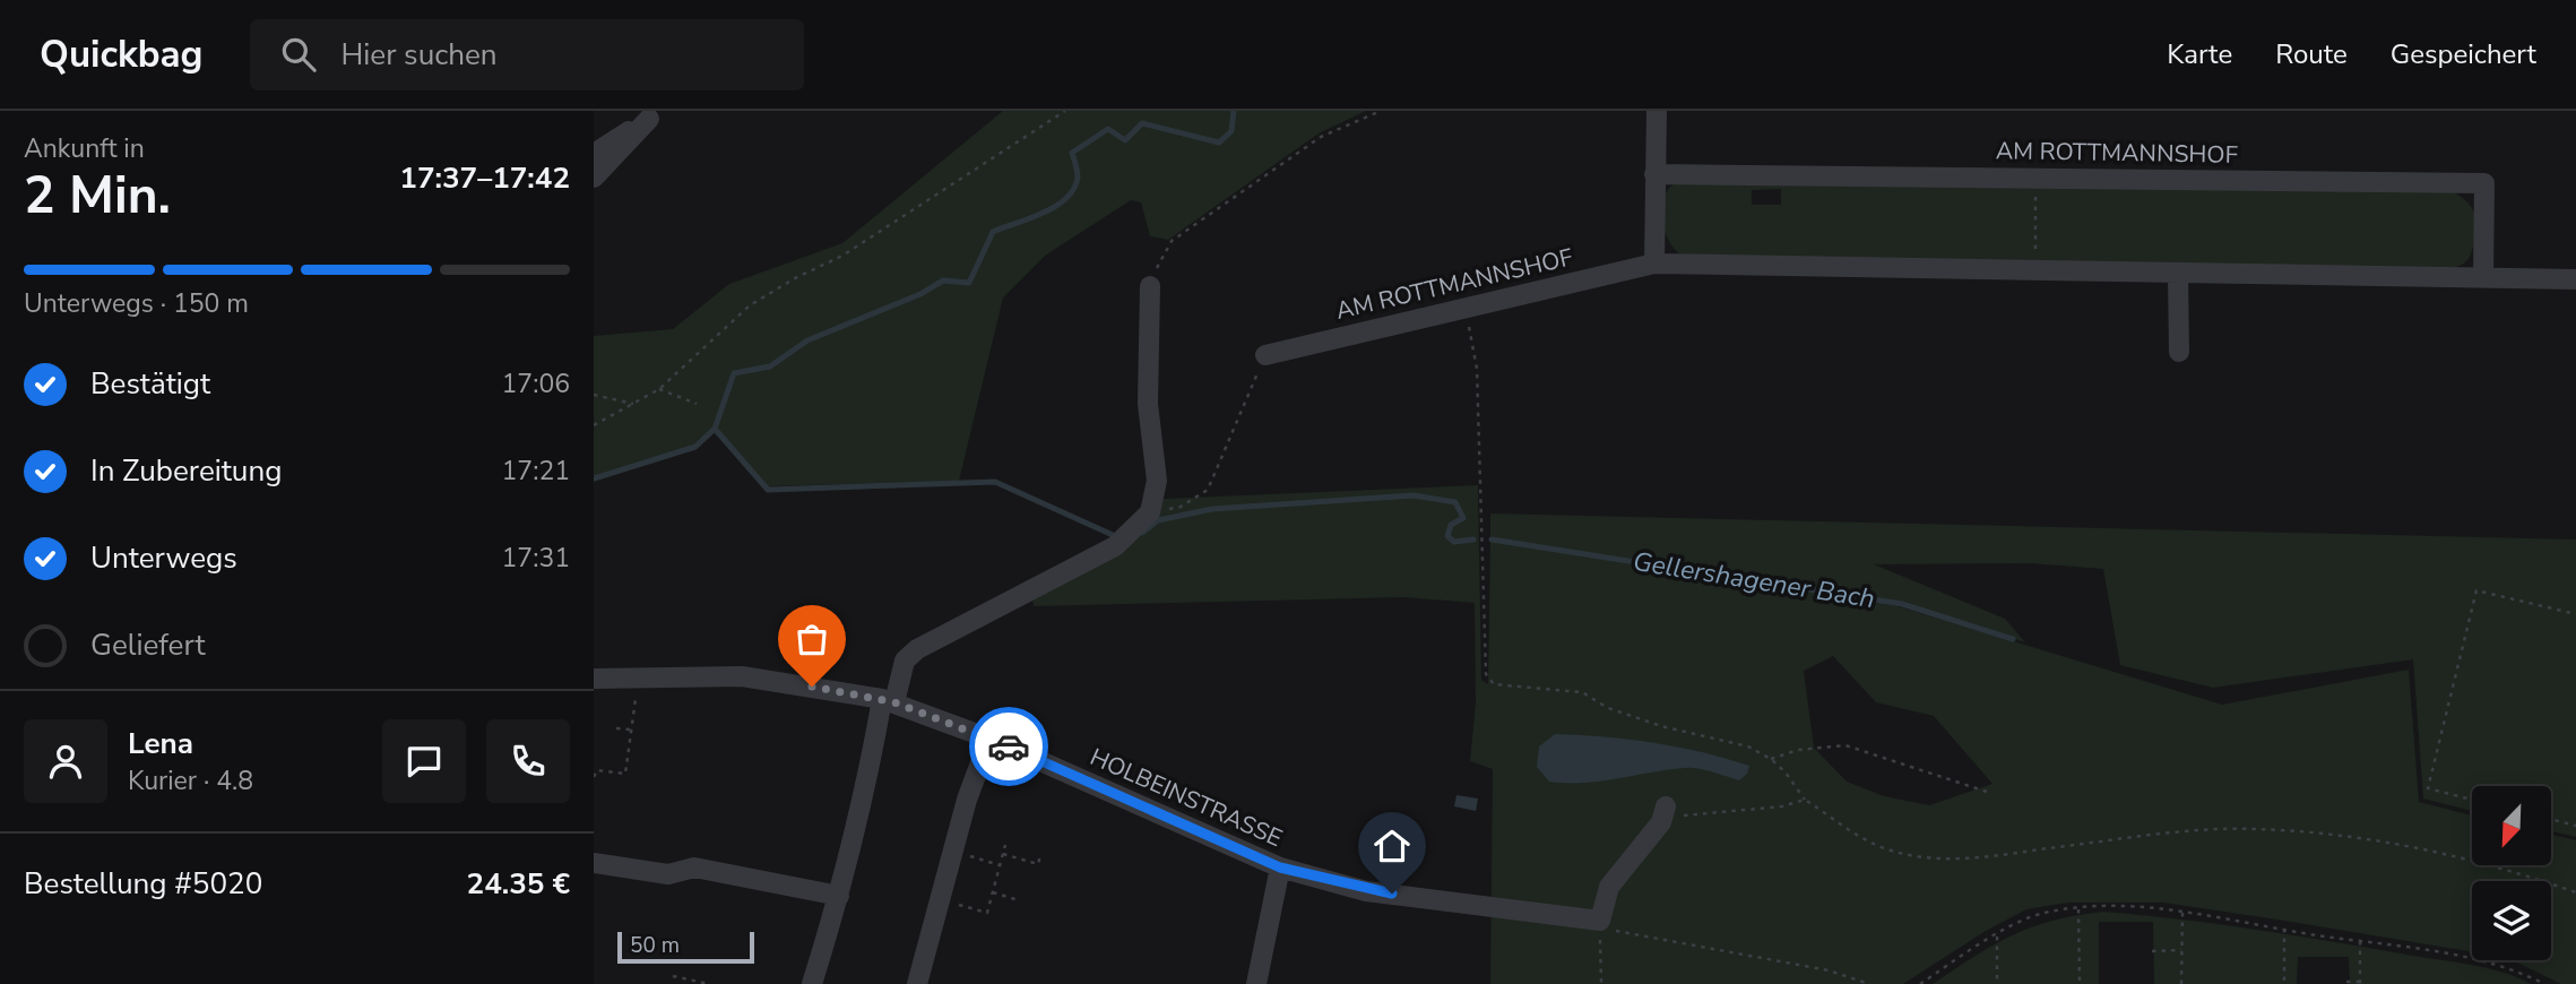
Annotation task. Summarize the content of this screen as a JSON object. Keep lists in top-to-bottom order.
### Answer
{
  "streets": {
    "street": ["AM ROTTMANNSHOF", "HOLBEINSTRASSE"]
  },
  "water": ["Gellershagener Bach"],
  "scale_bar": "50 m",
  "north": "bottom left",
  "page": {
    "header": "Quickbag",
    "search": "Hier suchen",
    "nav": ["Karte", "Route", "Gespeichert"],
    "heading": ["2 Min.", "Ankunft in", "17:37–17:42"],
    "panel": [
      "Lena",
      "Kurier · 4.8",
      "Bestellung #5020",
      "24.35 €"
    ],
    "bar": "Unterwegs · 150 m",
    "list": [
      ["Bestätigt", "17:06"],
      ["In Zubereitung", "17:21"],
      ["Unterwegs", "17:31"],
      "Geliefert"
    ],
    "scale": "50 m"
  }
}
